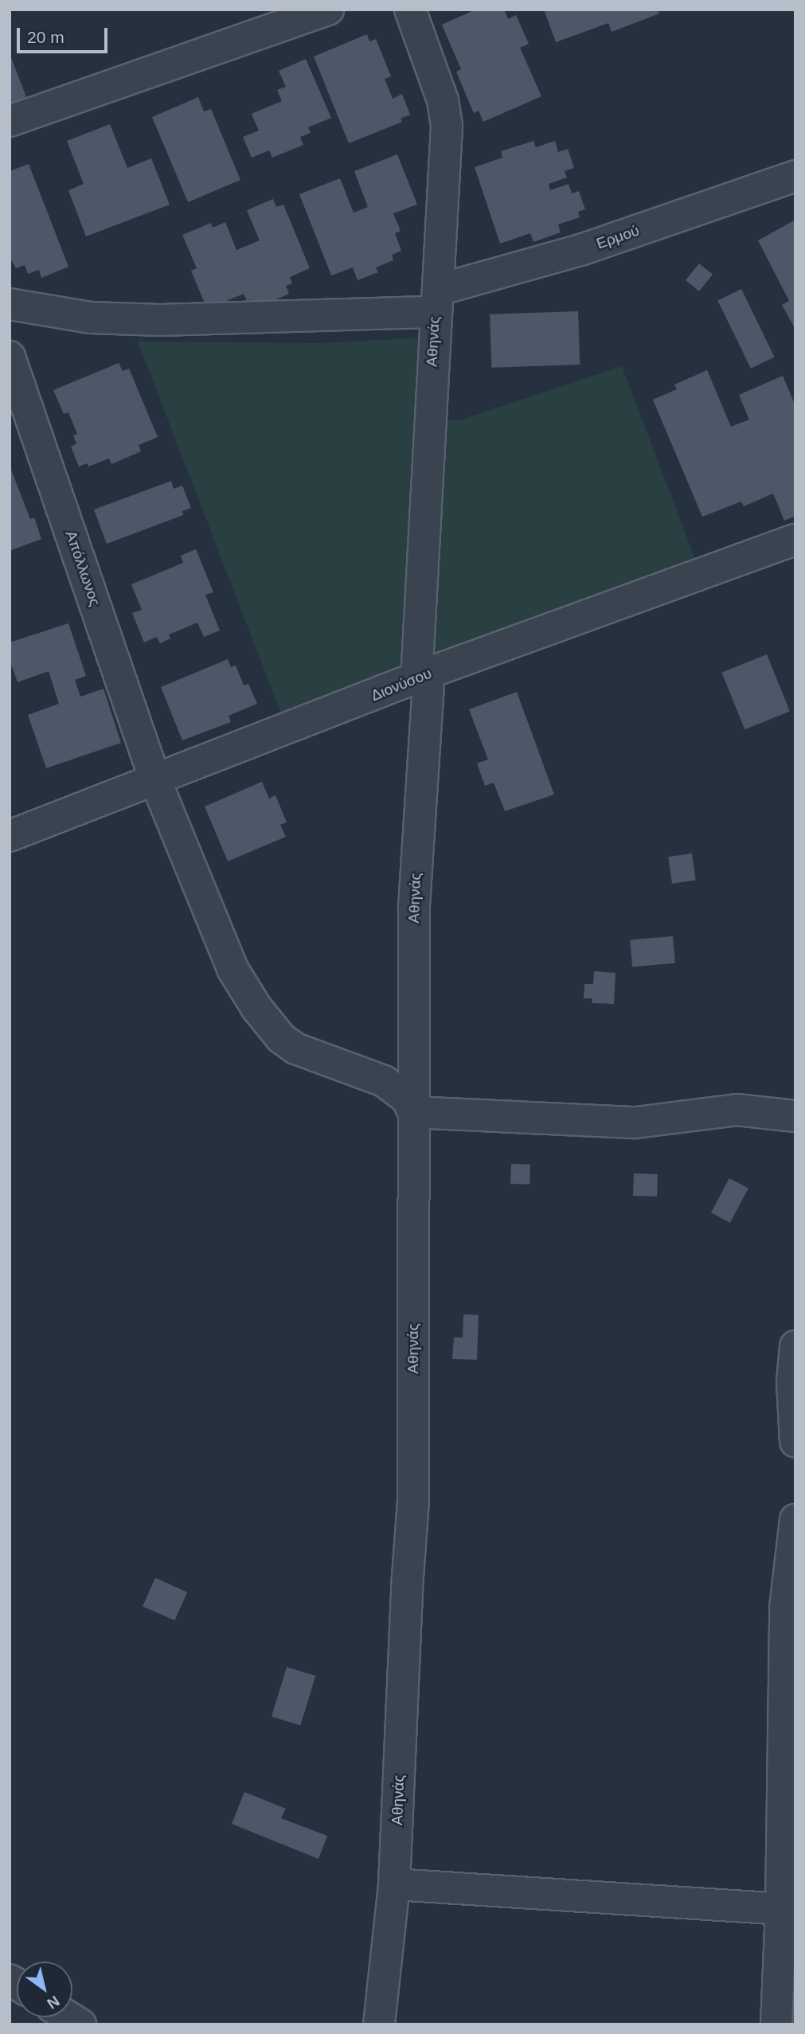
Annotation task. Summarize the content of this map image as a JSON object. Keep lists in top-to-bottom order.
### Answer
{
  "streets": {
    "street": [
      "Ερμού",
      "Αθηνάς",
      "Απόλλωνος",
      "Διονύσου"
    ]
  },
  "crossings": [
    ["Ερμού", "Αθηνάς"],
    ["Αθηνάς", "Απόλλωνος"],
    ["Αθηνάς", "Διονύσου"],
    ["Απόλλωνος", "Διονύσου"]
  ],
  "scale_bar": "20 m",
  "north": "bottom right"
}
